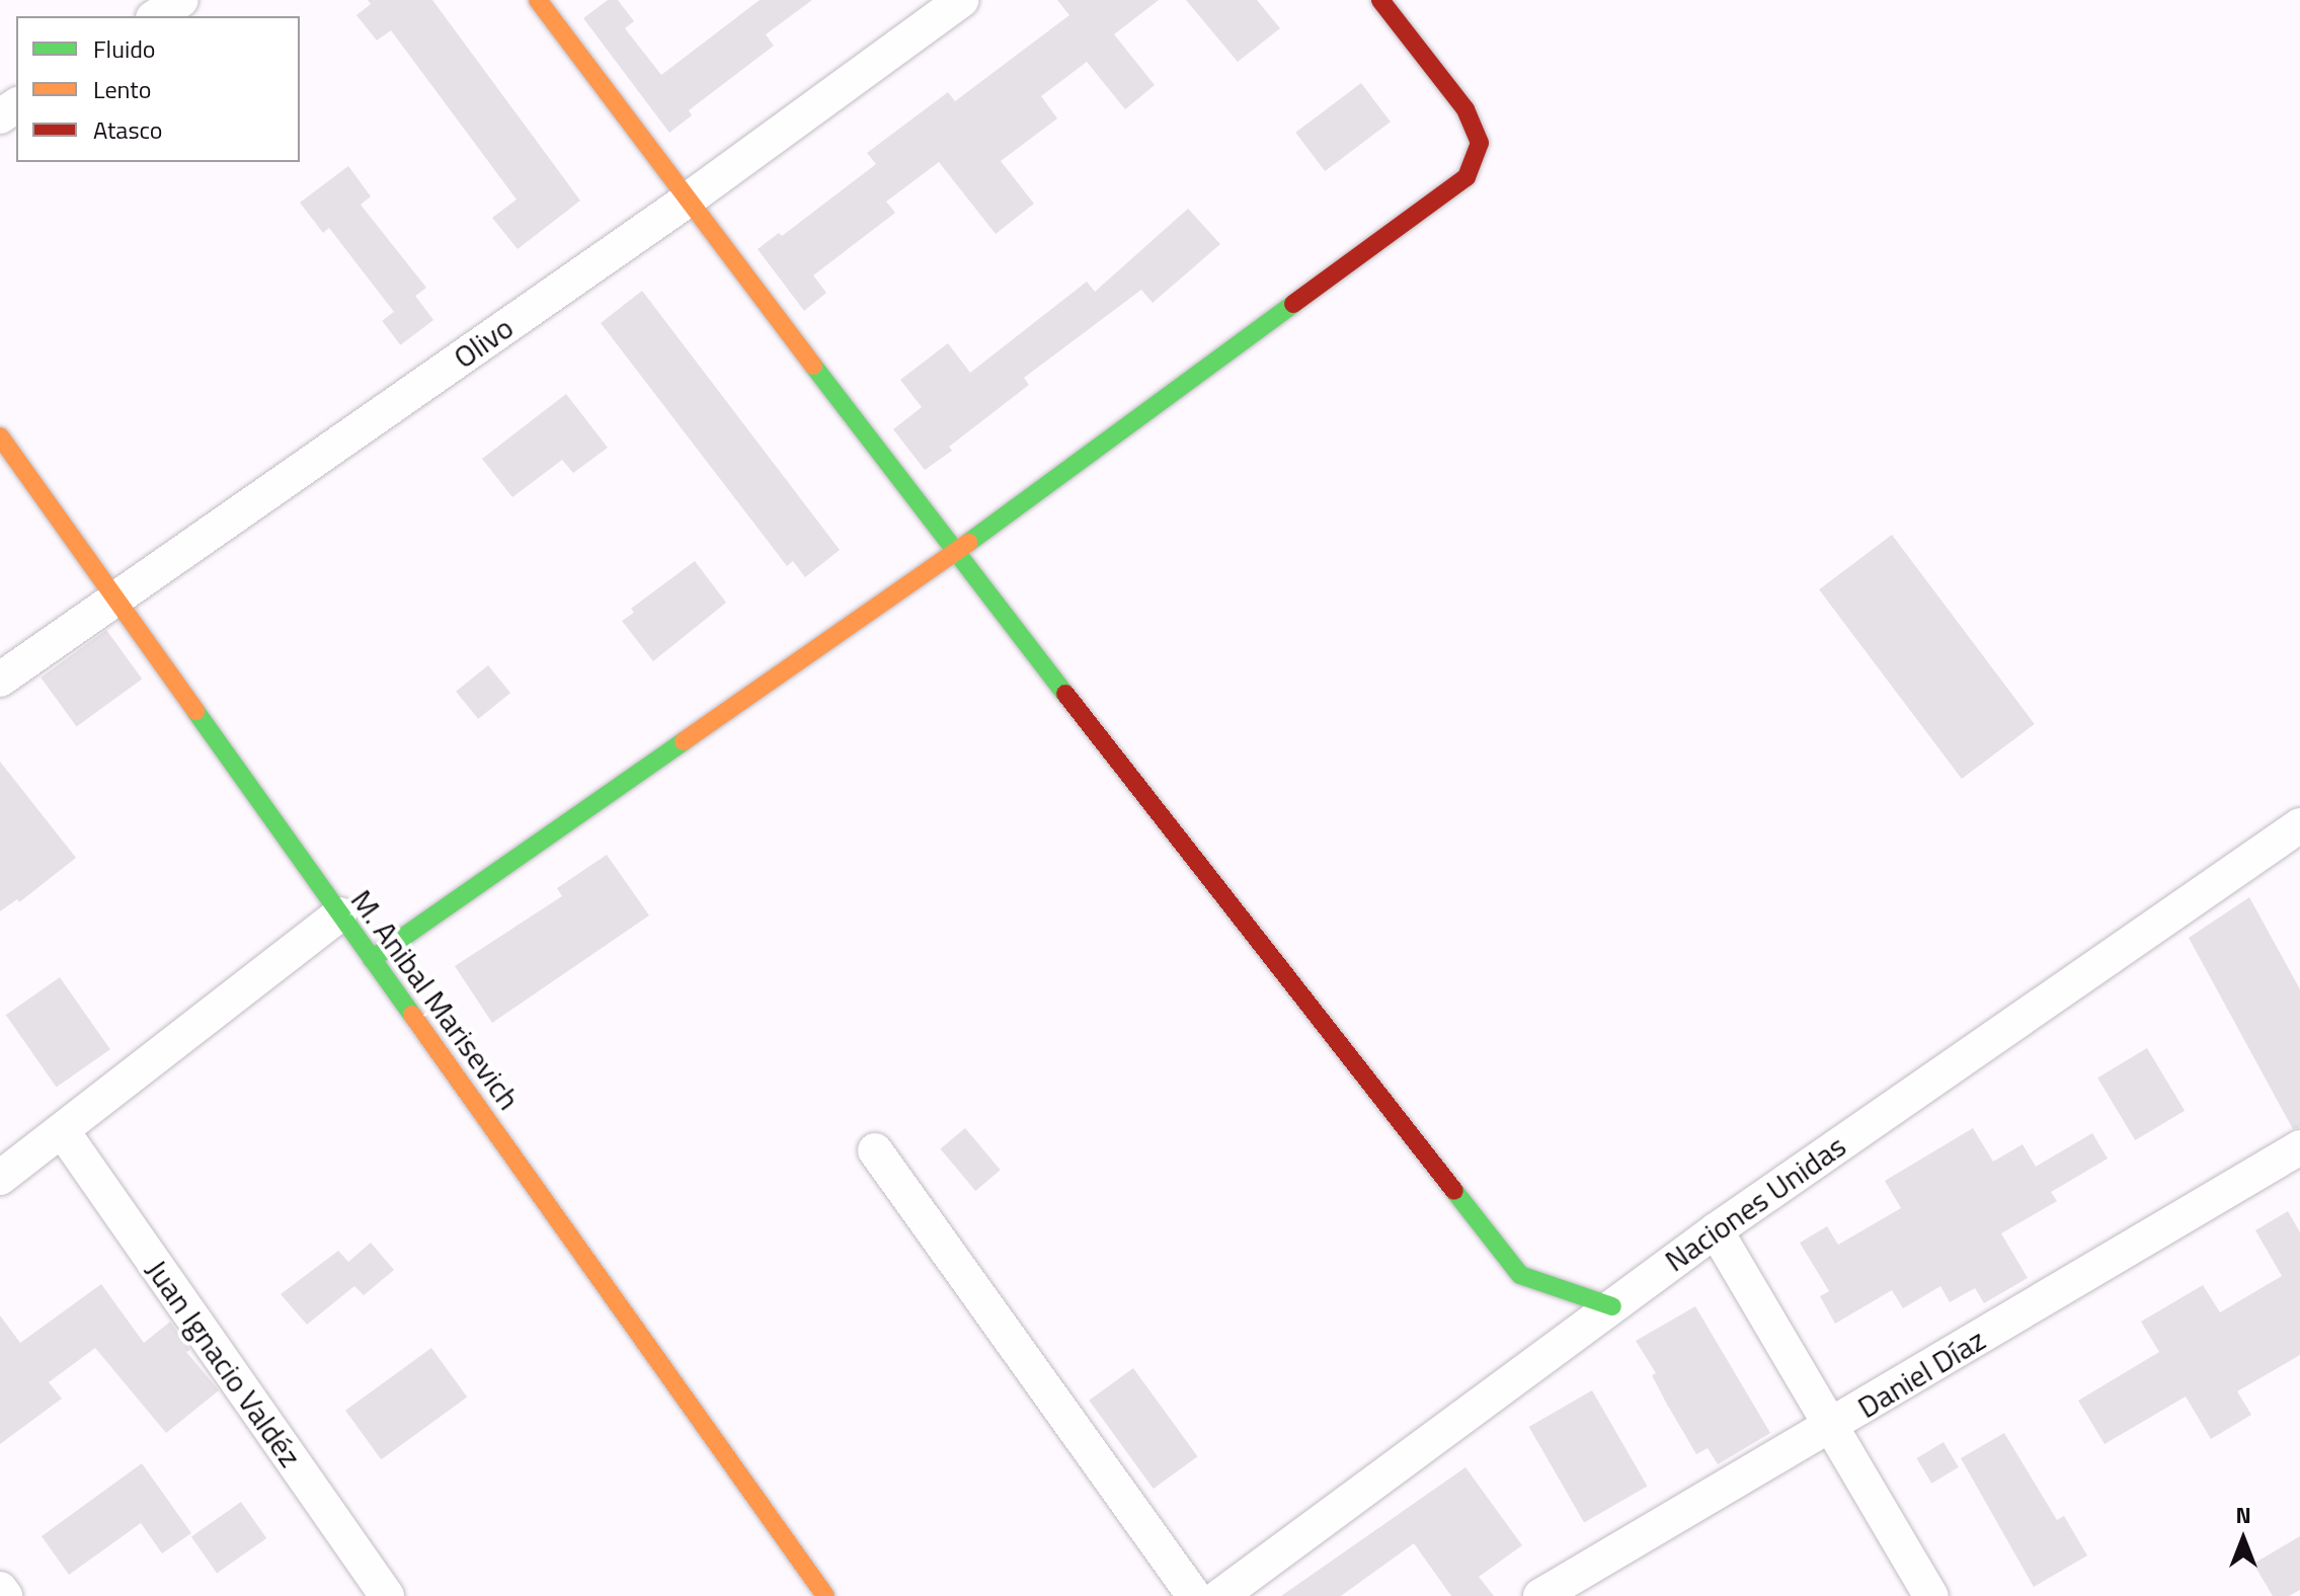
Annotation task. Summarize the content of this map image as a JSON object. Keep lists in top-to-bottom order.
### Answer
{
  "streets": {
    "street": [
      "Olivo",
      "M. Anibal Marisevich",
      "Naciones Unidas",
      "Juan Ignacio Valdéz",
      "Daniel Díaz"
    ]
  },
  "crossings": [
    ["Olivo", "M. Anibal Marisevich"]
  ],
  "legend": ["Fluido", "Lento", "Atasco"],
  "north": "top"
}
